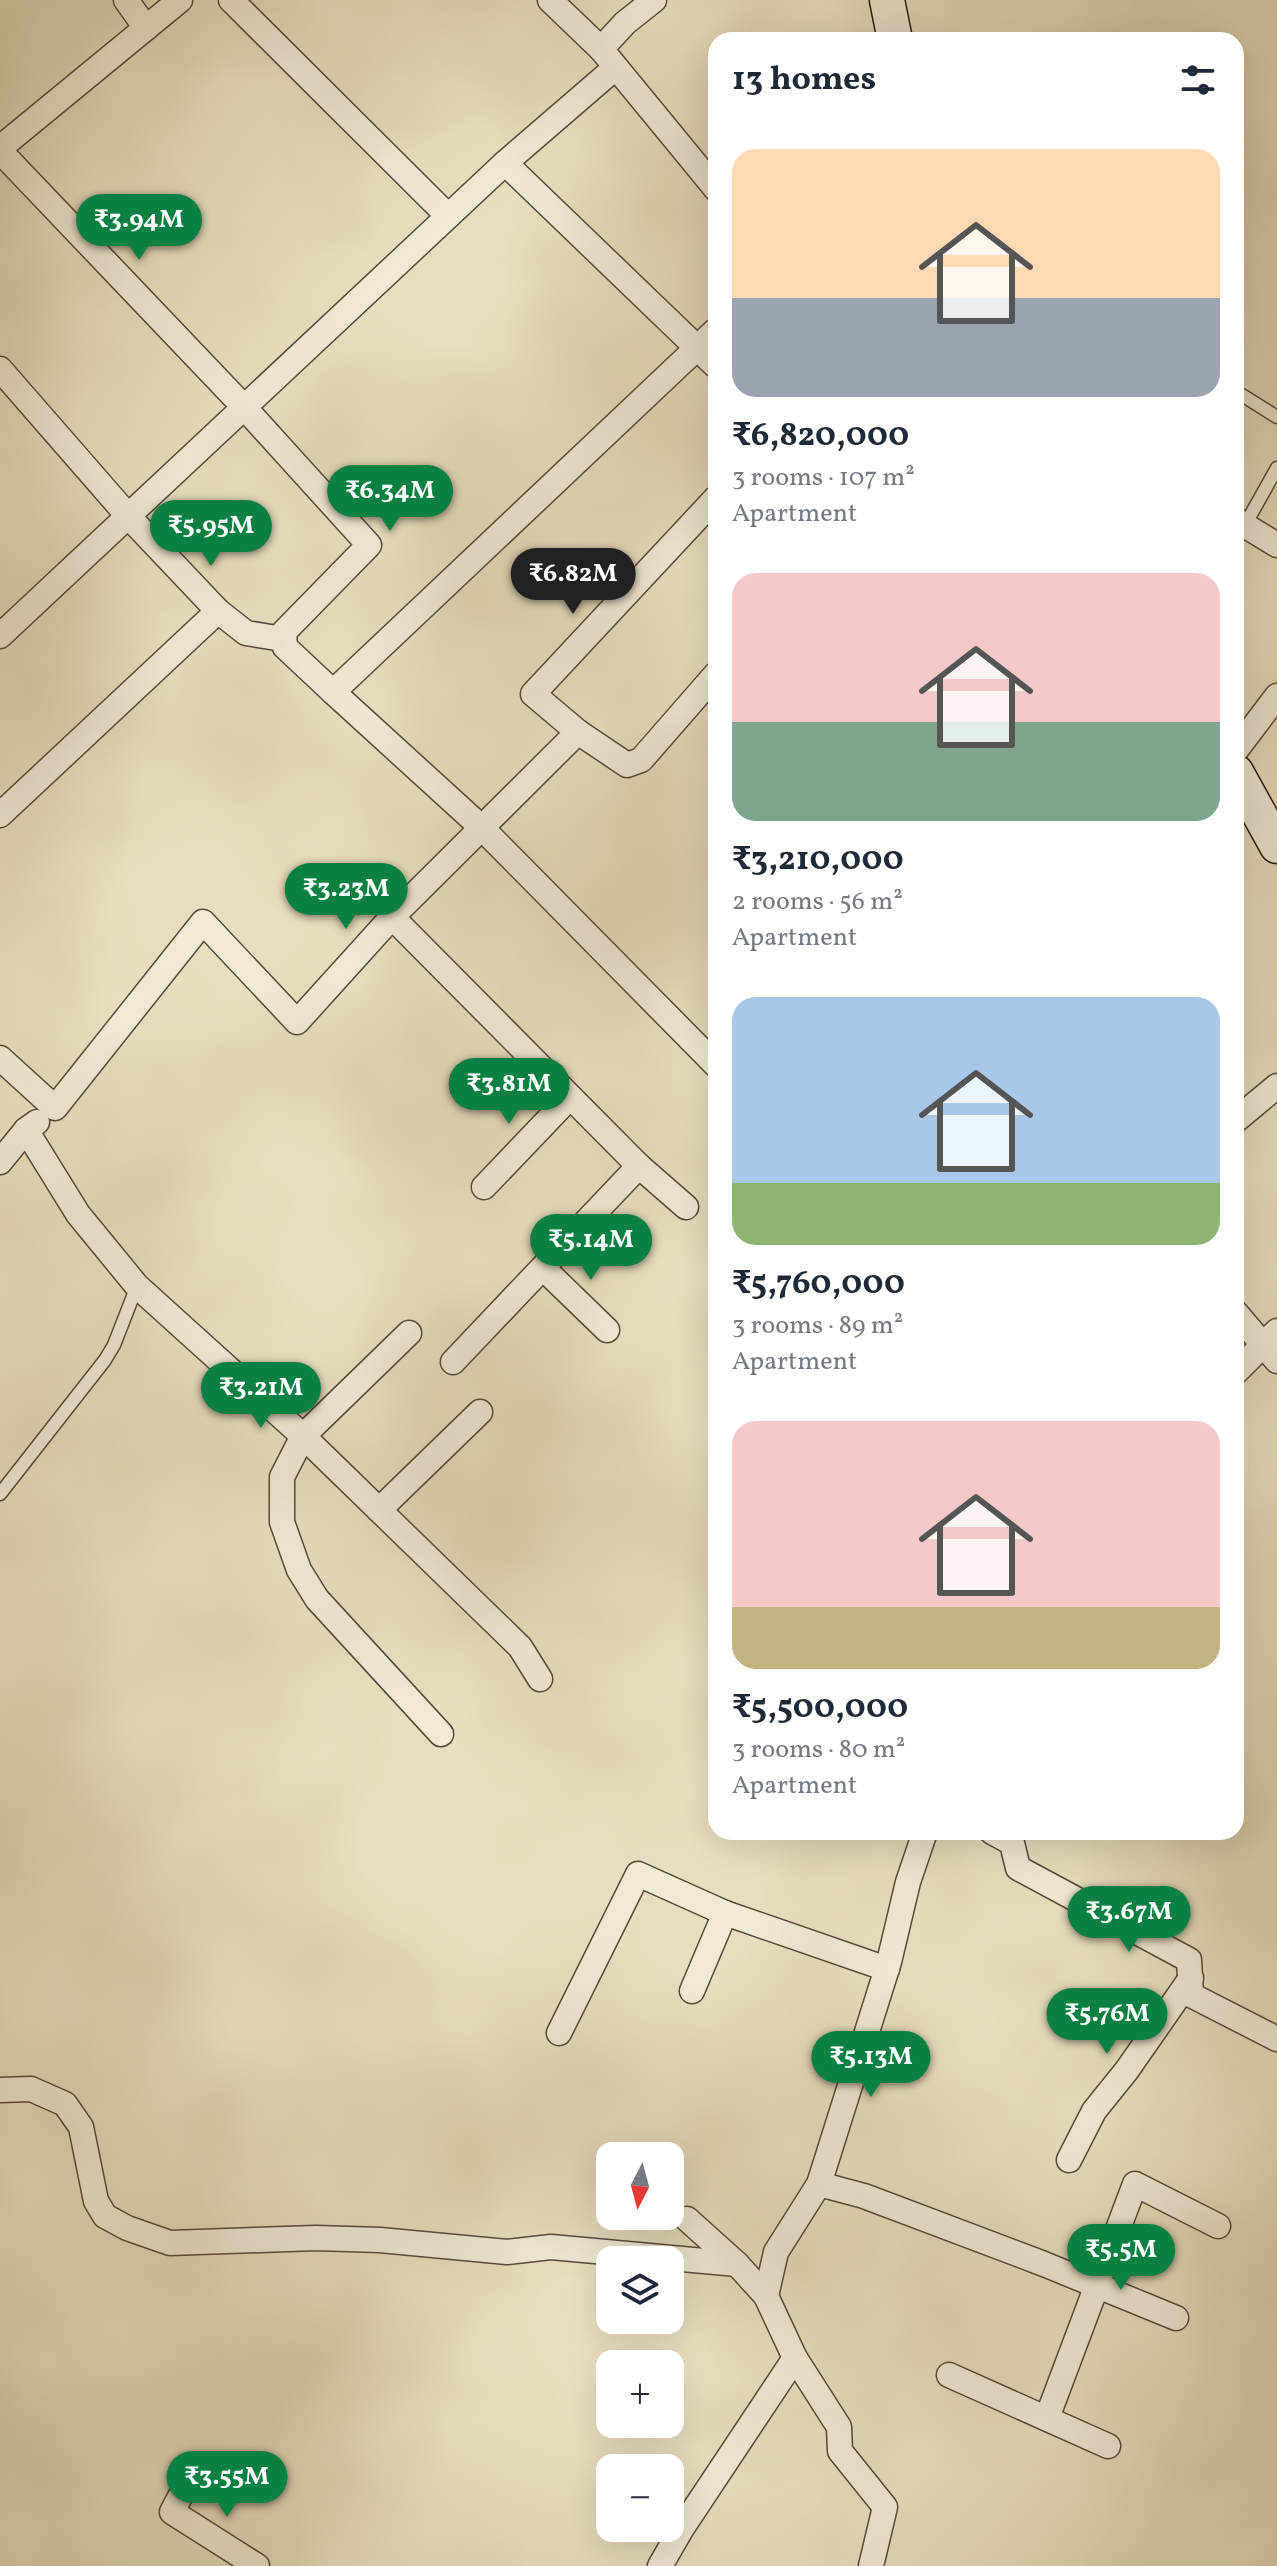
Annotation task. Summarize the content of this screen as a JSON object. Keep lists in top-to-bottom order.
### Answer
{
  "north": "bottom",
  "page": {
    "heading": "13 homes",
    "list": [
      {
        "name": "₹6,820,000",
        "note": "3 rooms · 107 m² · Apartment"
      },
      {
        "name": "₹3,210,000",
        "note": "2 rooms · 56 m² · Apartment"
      },
      {
        "name": "₹5,760,000",
        "note": "3 rooms · 89 m² · Apartment"
      },
      {
        "name": "₹5,500,000",
        "note": "3 rooms · 80 m² · Apartment"
      }
    ],
    "price": [
      "₹3.94M",
      "₹6.34M",
      "₹5.95M",
      "₹6.82M",
      "₹3.23M",
      "₹3.81M",
      "₹5.14M",
      "₹3.21M",
      "₹3.67M",
      "₹5.76M",
      "₹5.13M",
      "₹5.5M",
      "₹3.55M"
    ],
    "map_buttons": ["+", "−"]
  }
}
